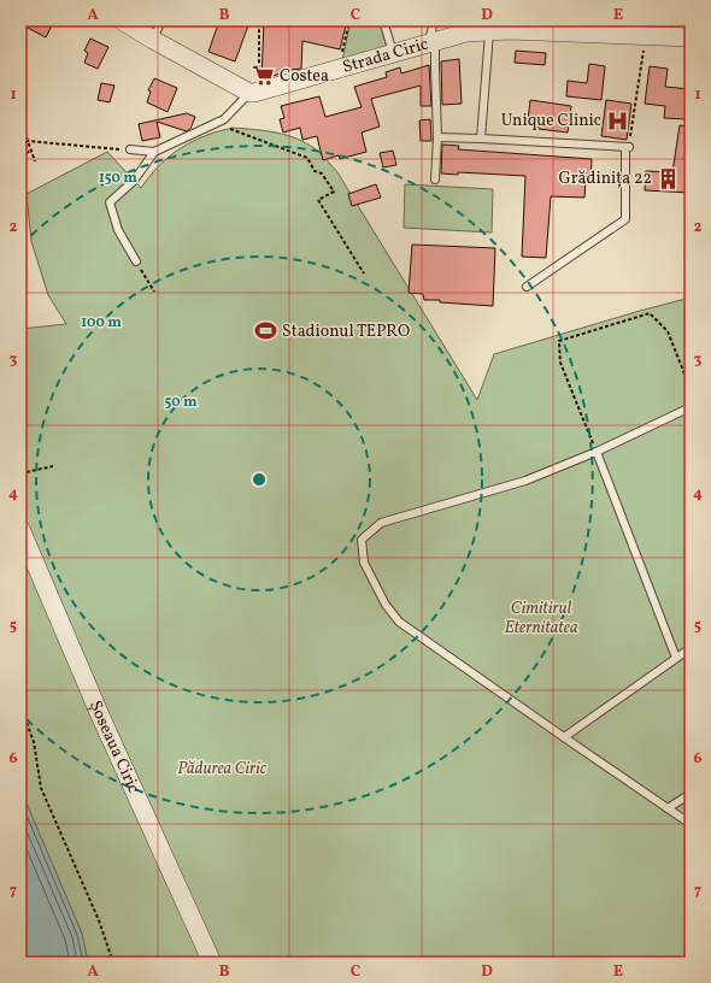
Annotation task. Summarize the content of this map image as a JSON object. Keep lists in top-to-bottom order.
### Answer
{
  "streets": {
    "street": ["Strada Ciric", "Șoseaua Ciric"]
  },
  "parks": ["Cimitirul Eternitatea", "Pădurea Ciric"],
  "places": {
    "supermarket": ["Costea"],
    "hospital": ["Unique Clinic"],
    "building": ["Grădinița 22"],
    "sports": ["Stadionul TEPRO"]
  },
  "grid": {
    "columns": [
      "A",
      "B",
      "C",
      "D",
      "E"
    ],
    "rows": [
      "1",
      "2",
      "3",
      "4",
      "5",
      "6",
      "7"
    ]
  },
  "rings": ["150 m", "100 m", "50 m"]
}
